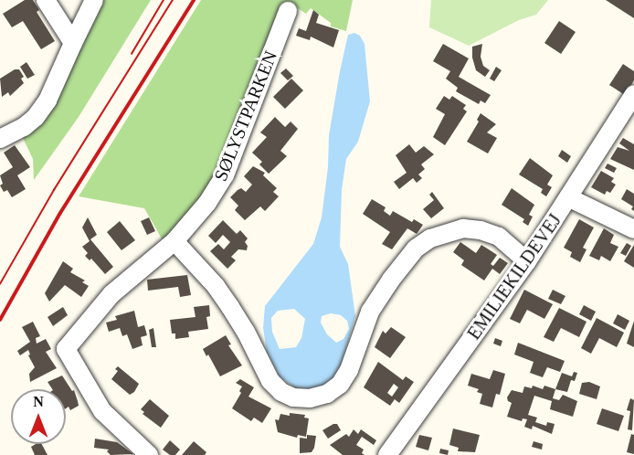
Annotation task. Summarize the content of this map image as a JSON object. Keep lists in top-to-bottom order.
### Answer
{
  "streets": {
    "street": ["SØLYSTPARKEN", "EMILIEKILDEVEJ"]
  },
  "north": "top"
}
